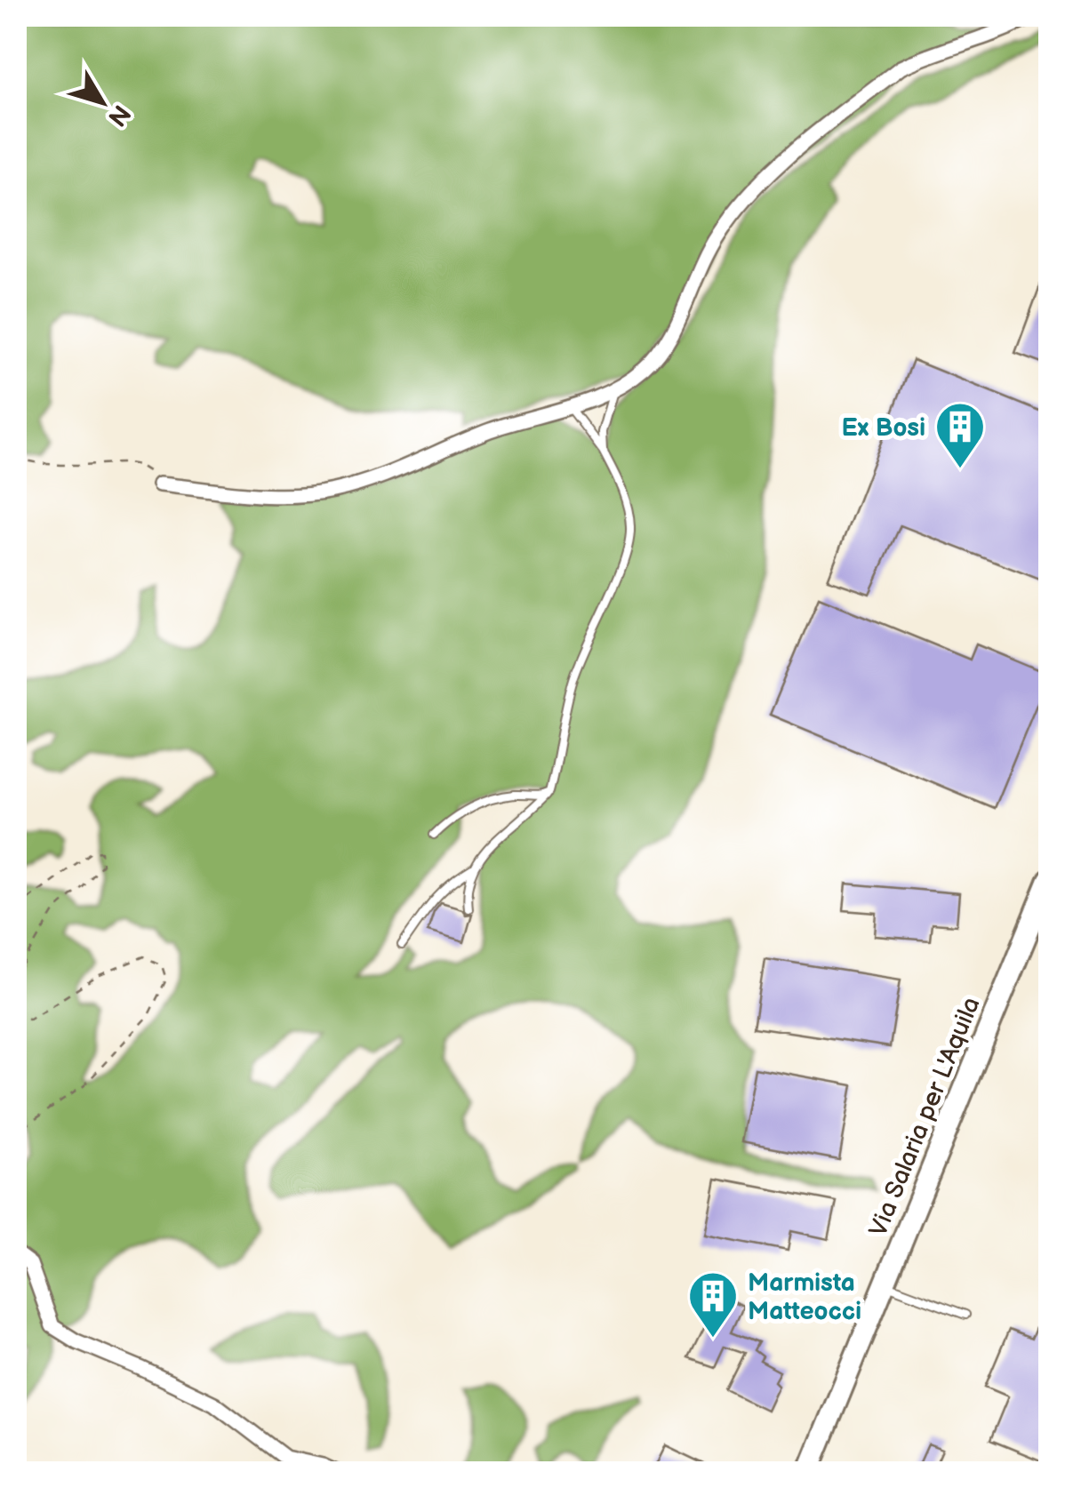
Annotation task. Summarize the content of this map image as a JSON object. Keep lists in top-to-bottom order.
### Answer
{
  "streets": {
    "main road": ["Via Salaria per L'Aquila"]
  },
  "places": {
    "building": ["Ex Bosi", "Marmista Matteocci"]
  },
  "north": "bottom right"
}
